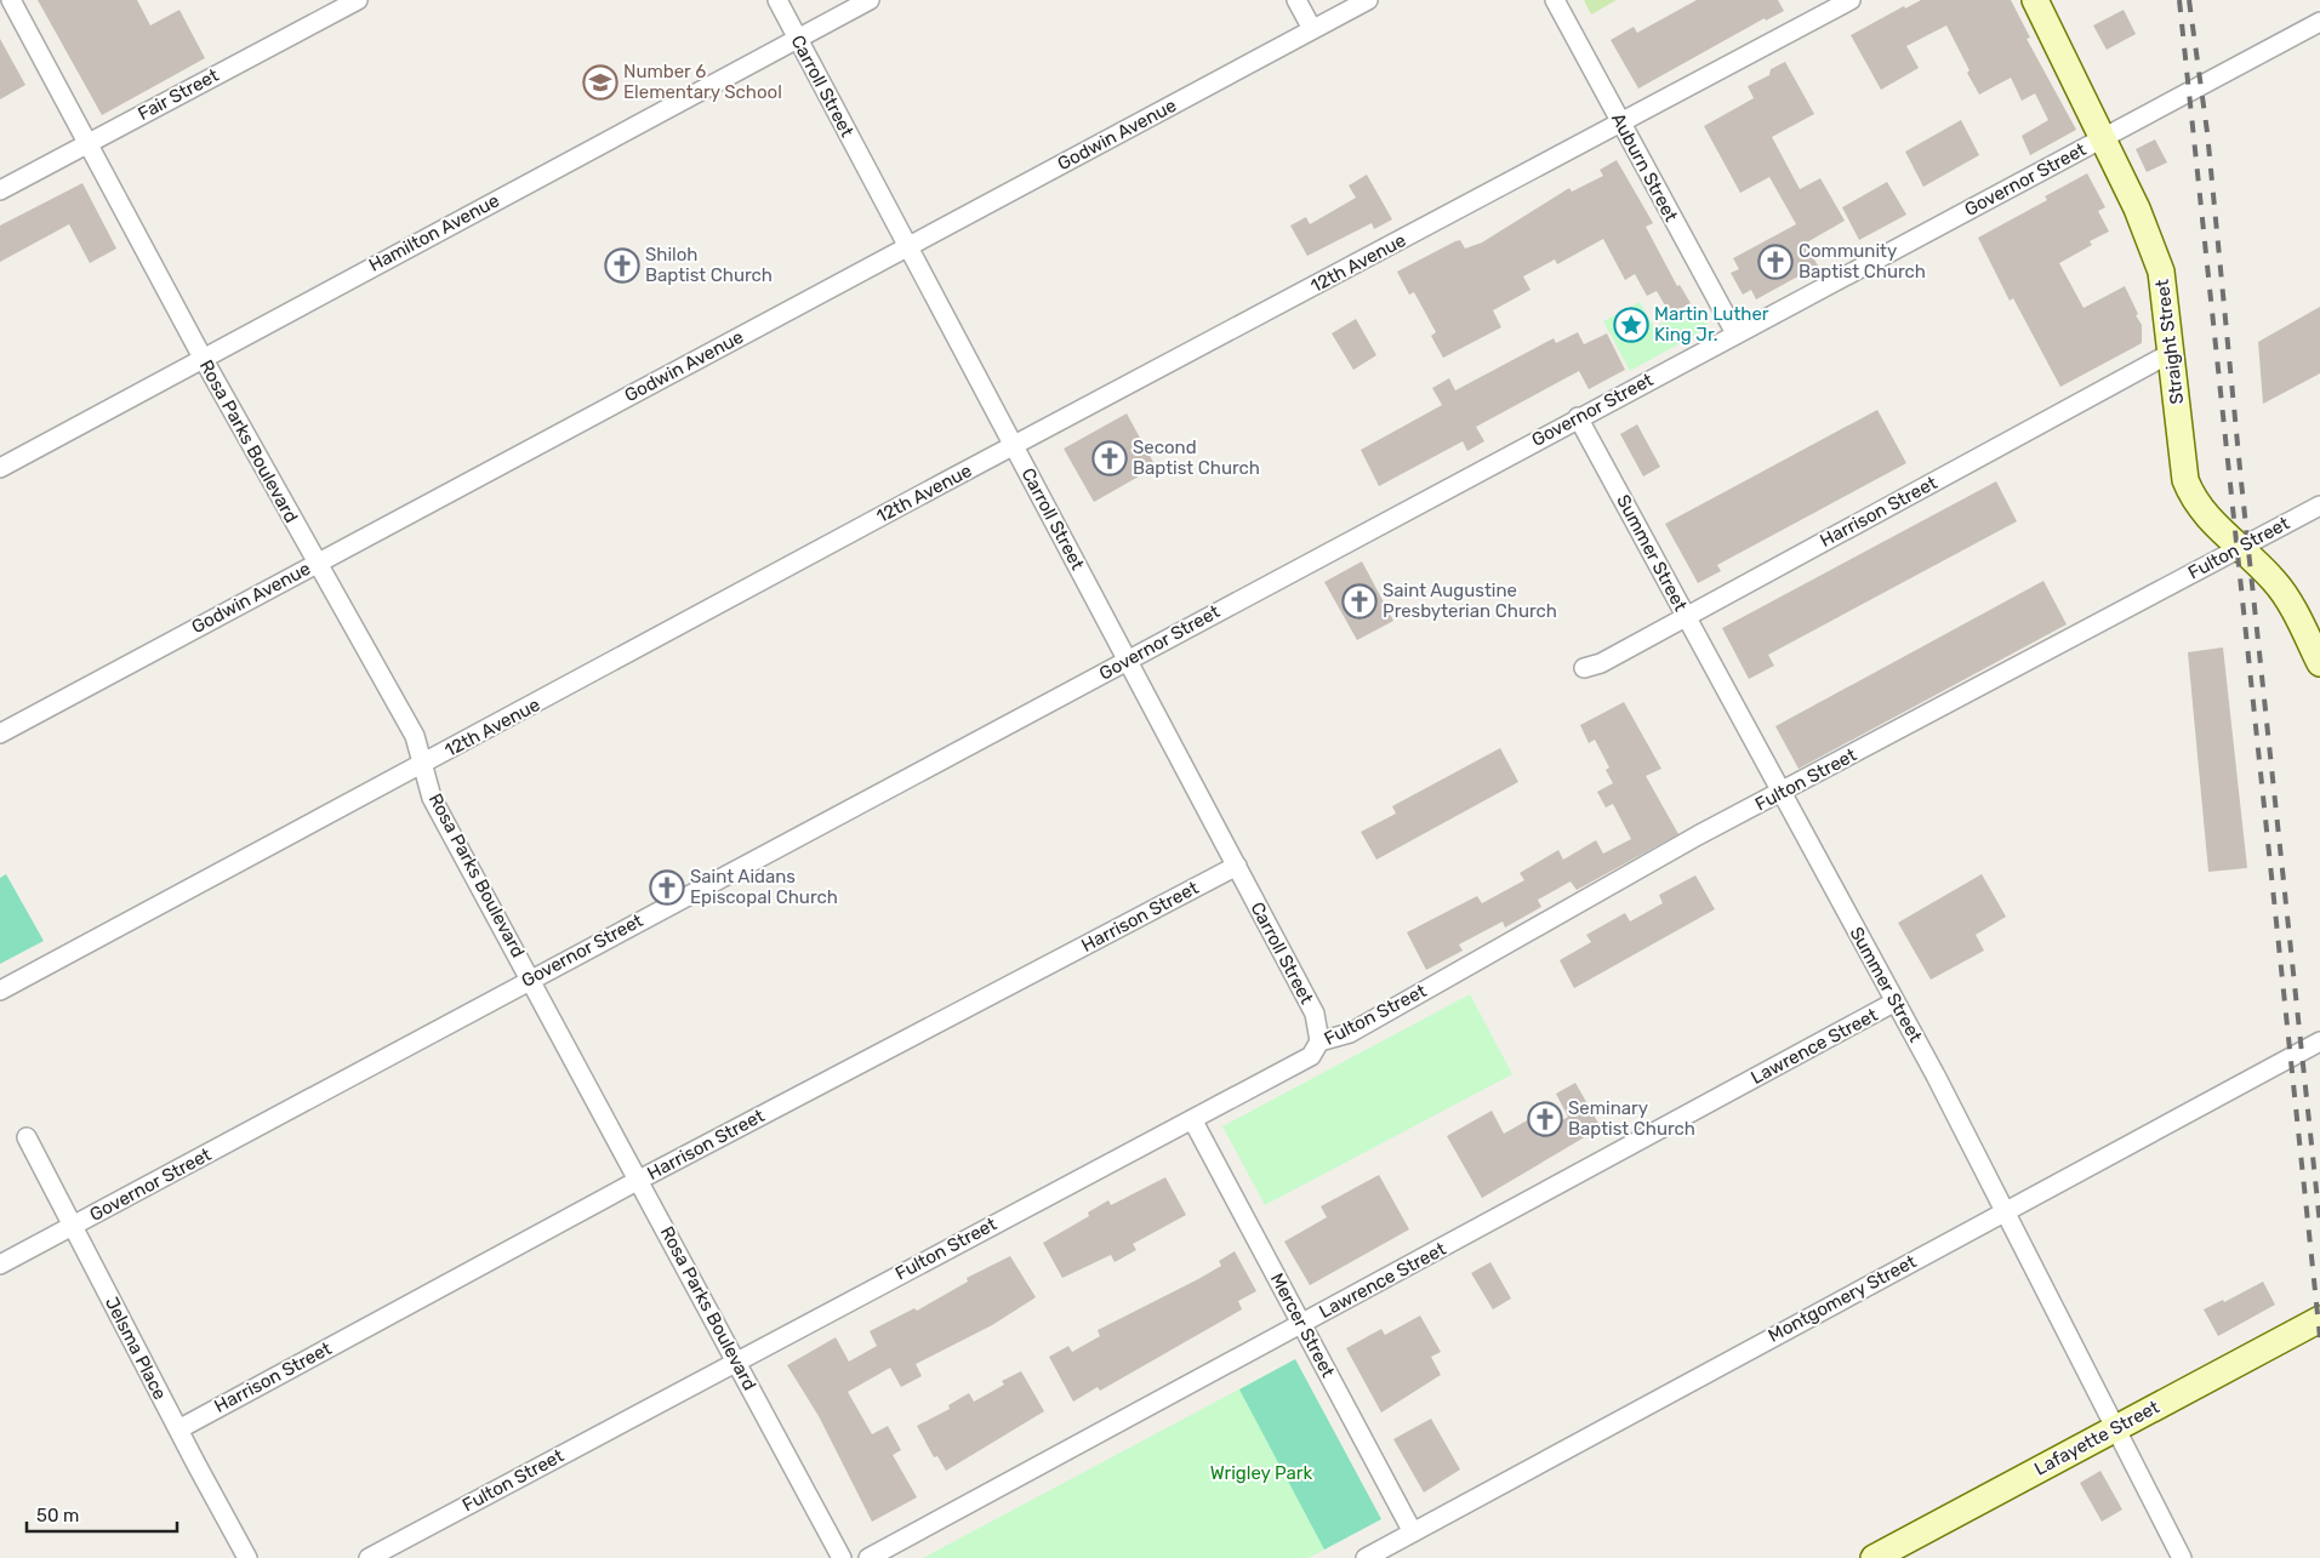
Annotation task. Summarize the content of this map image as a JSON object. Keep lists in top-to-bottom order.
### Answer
{
  "streets": {
    "main road": ["Straight Street", "Lafayette Street"],
    "street": [
      "Carroll Street",
      "Fair Street",
      "Godwin Avenue",
      "Auburn Street",
      "Governor Street",
      "Hamilton Avenue",
      "12th Avenue",
      "Rosa Parks Boulevard",
      "Harrison Street",
      "Fulton Street",
      "Summer Street",
      "Lawrence Street",
      "Montgomery Street",
      "Mercer Street",
      "Jelsma Place"
    ]
  },
  "crossings": [
    ["Carroll Street", "Godwin Avenue"],
    ["Carroll Street", "Governor Street"],
    ["Carroll Street", "Hamilton Avenue"],
    ["Carroll Street", "12th Avenue"],
    ["Carroll Street", "Harrison Street"],
    ["Carroll Street", "Fulton Street"],
    ["Fair Street", "Rosa Parks Boulevard"],
    ["Godwin Avenue", "Rosa Parks Boulevard"],
    ["Auburn Street", "Governor Street"],
    ["Auburn Street", "12th Avenue"],
    ["Governor Street", "Straight Street"],
    ["Governor Street", "Rosa Parks Boulevard"],
    ["Governor Street", "Summer Street"],
    ["Governor Street", "Jelsma Place"],
    ["Hamilton Avenue", "Rosa Parks Boulevard"],
    ["12th Avenue", "Rosa Parks Boulevard"],
    ["Straight Street", "Harrison Street"],
    ["Straight Street", "Fulton Street"],
    ["Rosa Parks Boulevard", "Harrison Street"],
    ["Rosa Parks Boulevard", "Fulton Street"],
    ["Harrison Street", "Summer Street"],
    ["Harrison Street", "Jelsma Place"],
    ["Fulton Street", "Summer Street"],
    ["Fulton Street", "Mercer Street"],
    ["Summer Street", "Lawrence Street"],
    ["Summer Street", "Montgomery Street"],
    ["Summer Street", "Lafayette Street"],
    ["Lawrence Street", "Mercer Street"],
    ["Montgomery Street", "Mercer Street"]
  ],
  "parks": ["Wrigley Park"],
  "places": {
    "school or university": ["Number 6 Elementary School"],
    "church": [
      "Community Baptist Church",
      "Shiloh Baptist Church",
      "Second Baptist Church",
      "Saint Augustine Presbyterian Church",
      "Saint Aidans Episcopal Church",
      "Seminary Baptist Church"
    ],
    "place": ["Martin Luther King Jr."]
  },
  "scale_bar": "50 m"
}
